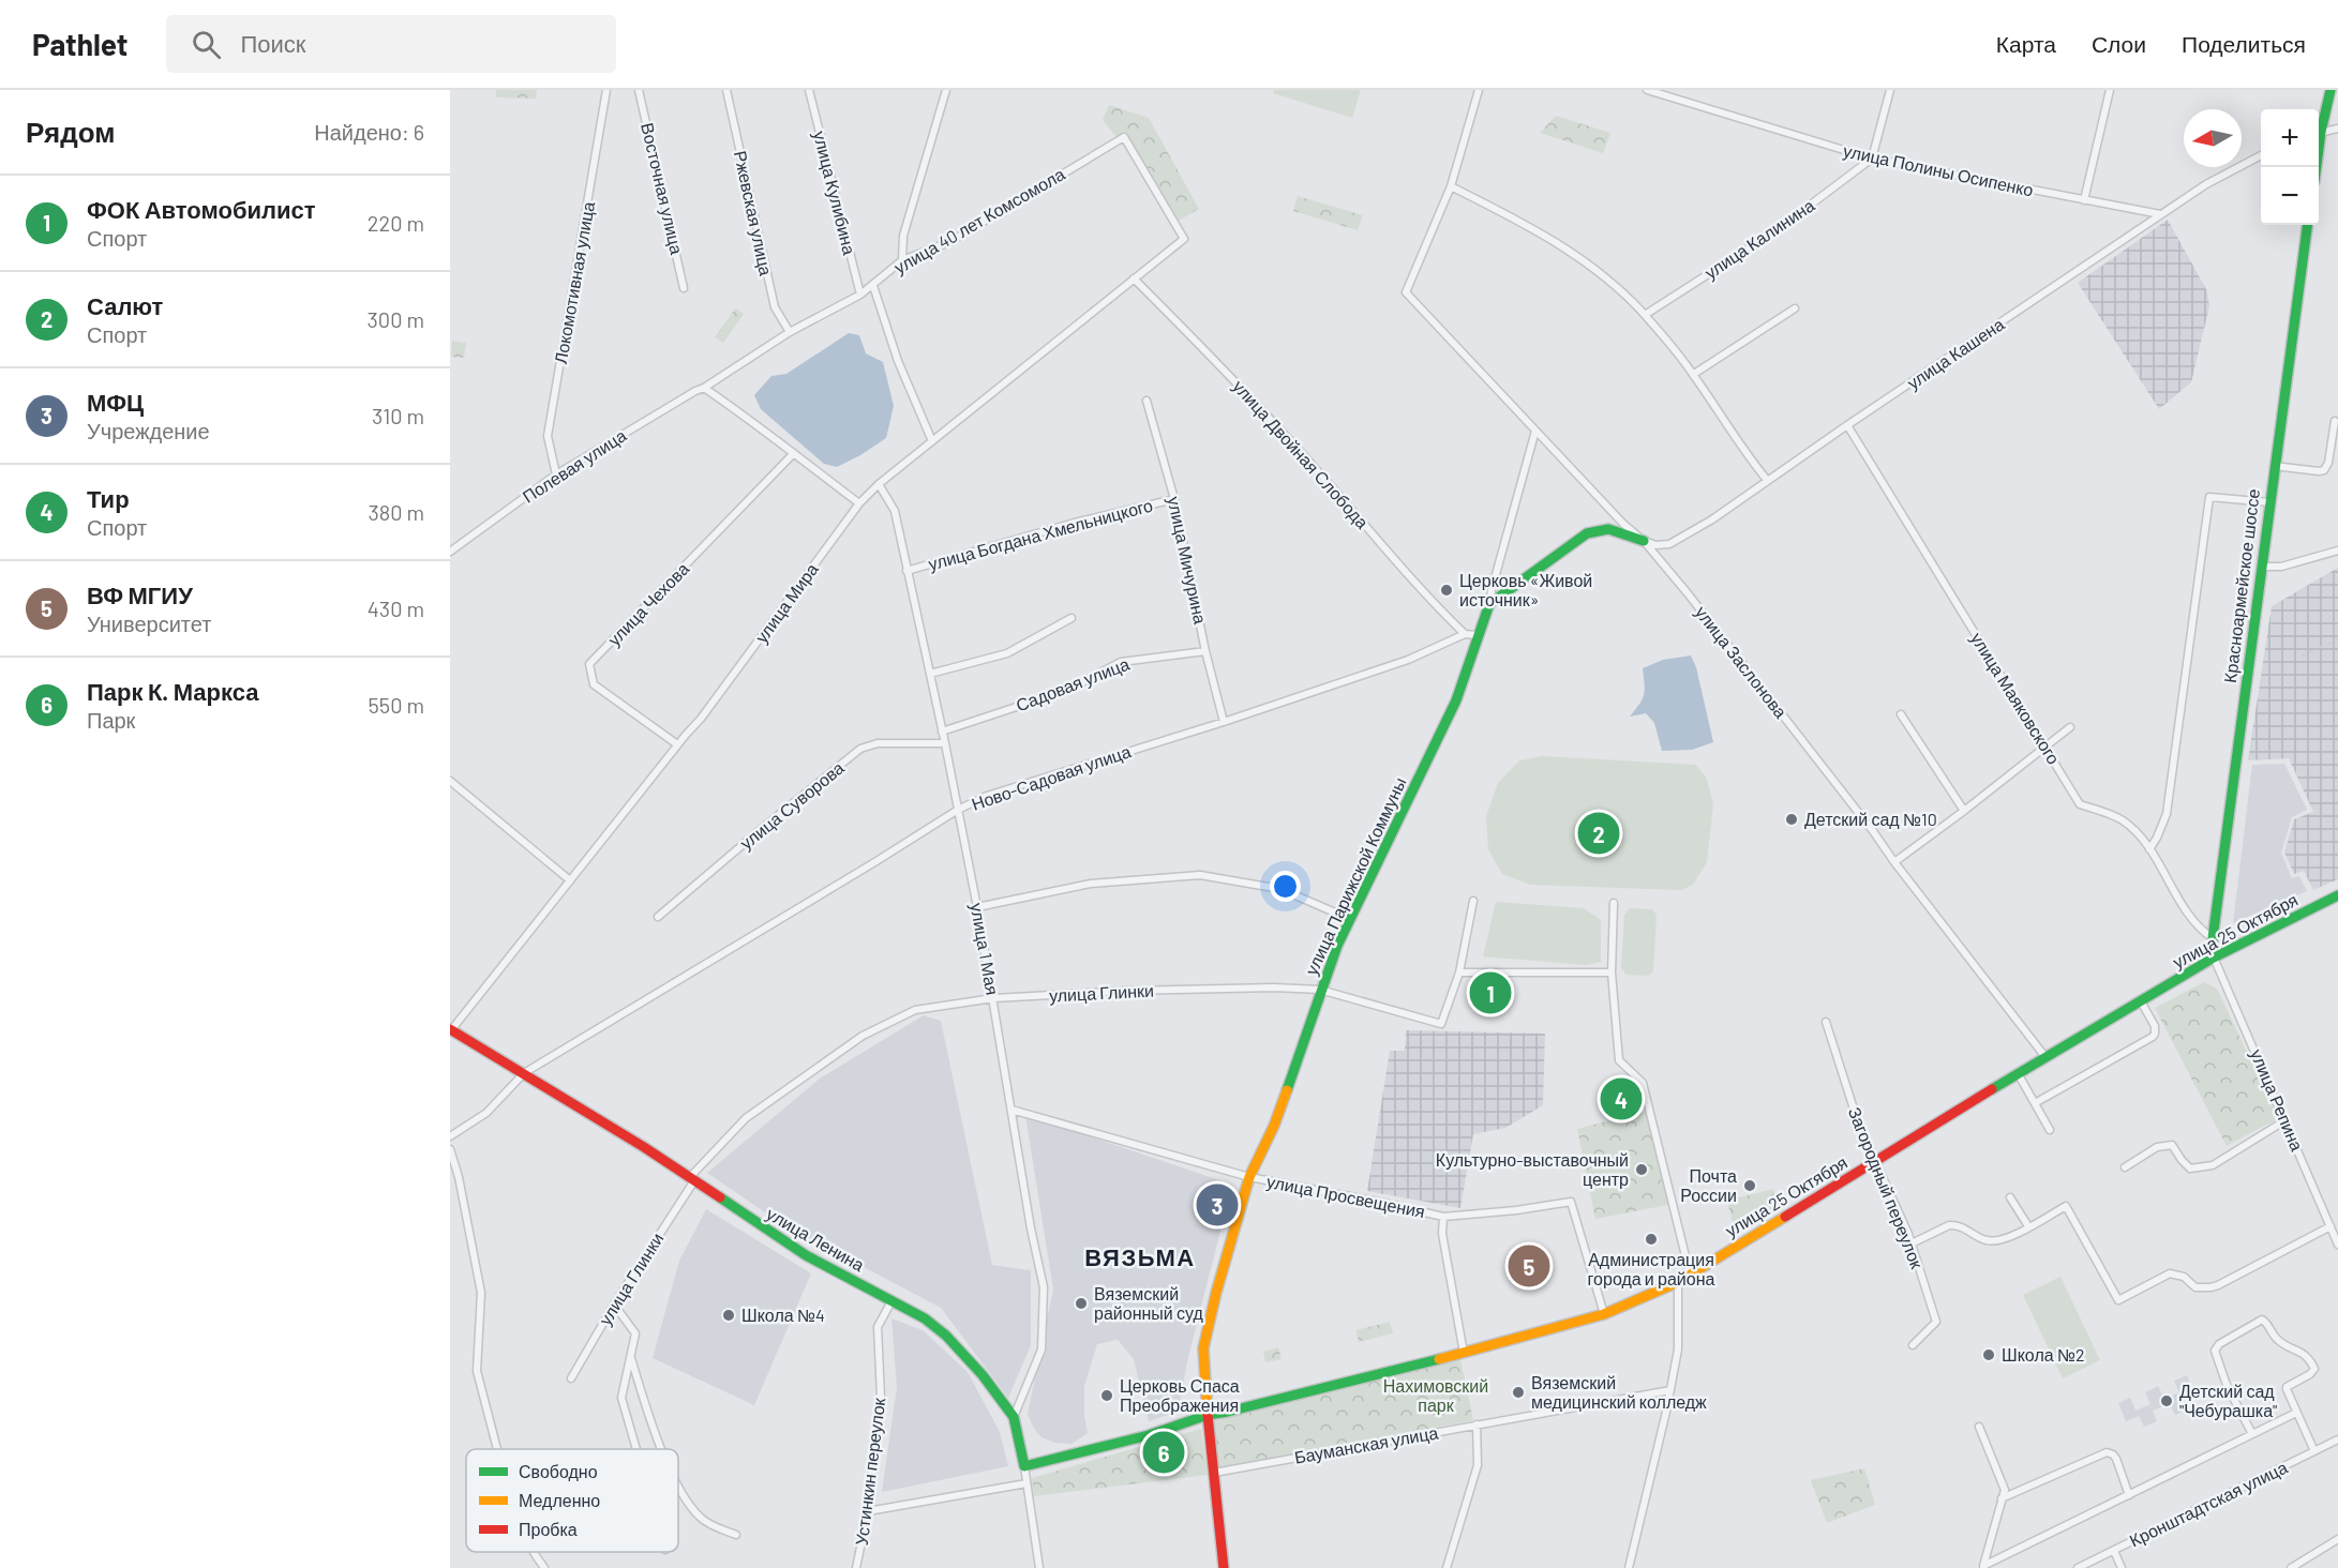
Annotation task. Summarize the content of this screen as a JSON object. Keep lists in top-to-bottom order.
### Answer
{
  "streets": {
    "main road": [
      "Красноармейское шоссе",
      "улица Парижской Коммуны",
      "улица 25 Октября",
      "улица Ленина"
    ],
    "street": [
      "улица Полины Осипенко",
      "Восточная улица",
      "улица Кулибина",
      "Ржевская улица",
      "улица 40 лет Комсомола",
      "улица Калинина",
      "Локомотивная улица",
      "улица Кашена",
      "улица Двойная Слобода",
      "Полевая улица",
      "улица Богдана Хмельницкого",
      "улица Мичурина",
      "улица Мира",
      "улица Чехова",
      "улица Заслонова",
      "Садовая улица",
      "улица Маяковского",
      "Ново-Садовая улица",
      "улица Суворова",
      "улица 1 Мая",
      "улица Глинки",
      "улица Репина",
      "Загородный переулок",
      "улица Просвещения",
      "Бауманская улица",
      "Устинкин переулок",
      "Кронштадтская улица"
    ]
  },
  "crossings": [
    ["улица Полины Осипенко", "улица Калинина"],
    ["улица Полины Осипенко", "улица Кашена"],
    ["улица Кулибина", "улица 40 лет Комсомола"],
    ["Ржевская улица", "улица 40 лет Комсомола"],
    ["улица 40 лет Комсомола", "Полевая улица"],
    ["улица 40 лет Комсомола", "улица Мира"],
    ["Локомотивная улица", "Полевая улица"],
    ["улица Кашена", "улица Заслонова"],
    ["улица Кашена", "улица Маяковского"],
    ["улица Двойная Слобода", "улица Мира"],
    ["улица Двойная Слобода", "Ново-Садовая улица"],
    ["улица Богдана Хмельницкого", "улица Мичурина"],
    ["улица Богдана Хмельницкого", "улица 1 Мая"],
    ["улица Мичурина", "Садовая улица"],
    ["улица Мичурина", "Ново-Садовая улица"],
    ["Красноармейское шоссе", "улица Маяковского"],
    ["Красноармейское шоссе", "улица 25 Октября"],
    ["Красноармейское шоссе", "улица Репина"],
    ["улица Мира", "улица Чехова"],
    ["улица Мира", "улица 1 Мая"],
    ["улица Мира", "улица Ленина"],
    ["улица Заслонова", "улица 25 Октября"],
    ["Садовая улица", "улица 1 Мая"],
    ["Ново-Садовая улица", "улица Парижской Коммуны"],
    ["Ново-Садовая улица", "улица 1 Мая"],
    ["Ново-Садовая улица", "улица Ленина"],
    ["улица Суворова", "улица 1 Мая"],
    ["улица Парижской Коммуны", "улица 25 Октября"],
    ["улица Парижской Коммуны", "улица Глинки"],
    ["улица Парижской Коммуны", "улица Просвещения"],
    ["улица Парижской Коммуны", "Бауманская улица"],
    ["улица 25 Октября", "улица Репина"],
    ["улица 25 Октября", "Загородный переулок"],
    ["улица 25 Октября", "улица Просвещения"],
    ["улица 25 Октября", "улица Ленина"],
    ["улица 1 Мая", "улица Глинки"],
    ["улица 1 Мая", "улица Просвещения"],
    ["улица 1 Мая", "улица Ленина"],
    ["улица Глинки", "улица Ленина"],
    ["улица Ленина", "Устинкин переулок"]
  ],
  "districts": ["ВЯЗЬМА"],
  "parks": ["Нахимовский парк"],
  "places": [
    "Церковь «Живой источник»",
    "Детский сад №10",
    "Культурно-выставочный центр",
    "Почта России",
    "Администрация города и района",
    "Вяземский районный суд",
    "Школа №4",
    "Школа №2",
    "Вяземский медицинский колледж",
    "Церковь Спаса Преображения",
    "Детский сад \"Чебурашка\""
  ],
  "legend": ["Свободно", "Медленно", "Пробка"],
  "north": "left",
  "page": {
    "header": "Pathlet",
    "search": "Поиск",
    "nav": ["Карта", "Слои", "Поделиться"],
    "heading": ["Рядом", "Найдено: 6"],
    "map_buttons": ["+", "−"],
    "list": [
      {
        "mark": "1",
        "name": "ФОК Автомобилист",
        "note": "Спорт",
        "value": "220 m"
      },
      {
        "mark": "2",
        "name": "Салют",
        "note": "Спорт",
        "value": "300 m"
      },
      {
        "mark": "3",
        "name": "МФЦ",
        "note": "Учреждение",
        "value": "310 m"
      },
      {
        "mark": "4",
        "name": "Тир",
        "note": "Спорт",
        "value": "380 m"
      },
      {
        "mark": "5",
        "name": "ВФ МГИУ",
        "note": "Университет",
        "value": "430 m"
      },
      {
        "mark": "6",
        "name": "Парк К. Маркса",
        "note": "Парк",
        "value": "550 m"
      }
    ],
    "pins": [
      "2",
      "1",
      "4",
      "3",
      "5",
      "6"
    ]
  }
}
